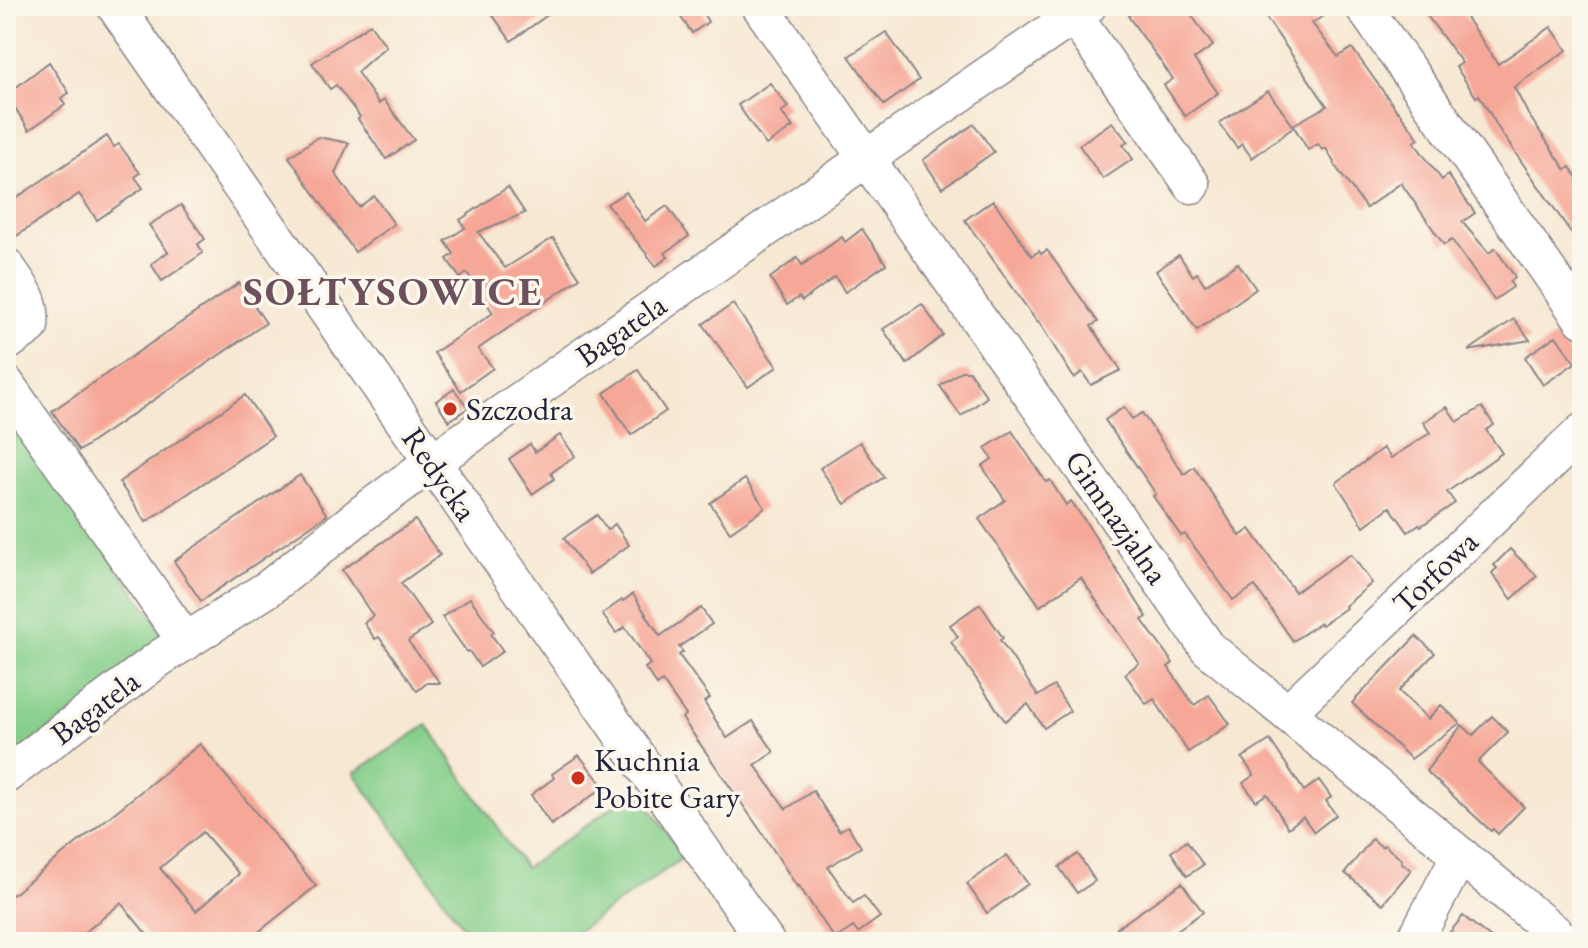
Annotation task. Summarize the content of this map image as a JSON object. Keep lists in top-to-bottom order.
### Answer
{
  "streets": {
    "street": [
      "Bagatela",
      "Redycka",
      "Gimnazjalna",
      "Torfowa"
    ]
  },
  "crossings": [
    ["Bagatela", "Redycka"],
    ["Bagatela", "Gimnazjalna"],
    ["Gimnazjalna", "Torfowa"]
  ],
  "districts": ["SOŁTYSOWICE"],
  "places": ["Szczodra", "Kuchnia Pobite Gary"]
}
